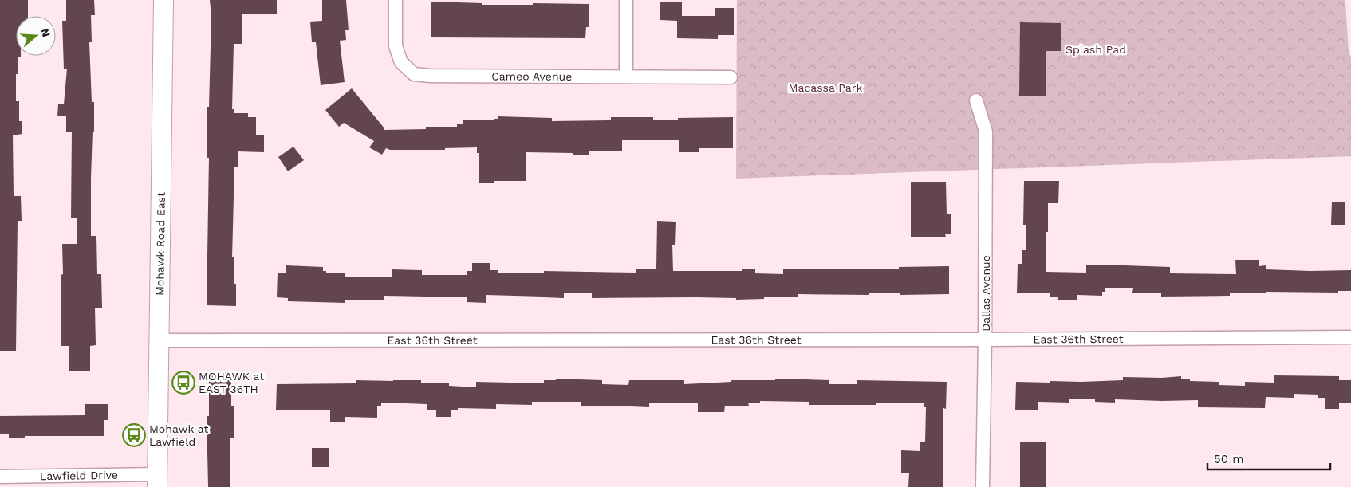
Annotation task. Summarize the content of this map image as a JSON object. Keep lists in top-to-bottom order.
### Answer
{
  "streets": {
    "main road": ["Mohawk Road East"],
    "street": [
      "Cameo Avenue",
      "Dallas Avenue",
      "East 36th Street",
      "Lawfield Drive"
    ]
  },
  "crossings": [
    ["Mohawk Road East", "East 36th Street"],
    ["Mohawk Road East", "Lawfield Drive"],
    ["Dallas Avenue", "East 36th Street"]
  ],
  "parks": ["Splash Pad", "Macassa Park"],
  "places": {
    "bus stop": ["MOHAWK at EAST 36TH", "Mohawk at Lawfield"]
  },
  "scale_bar": "50 m",
  "north": "right"
}
